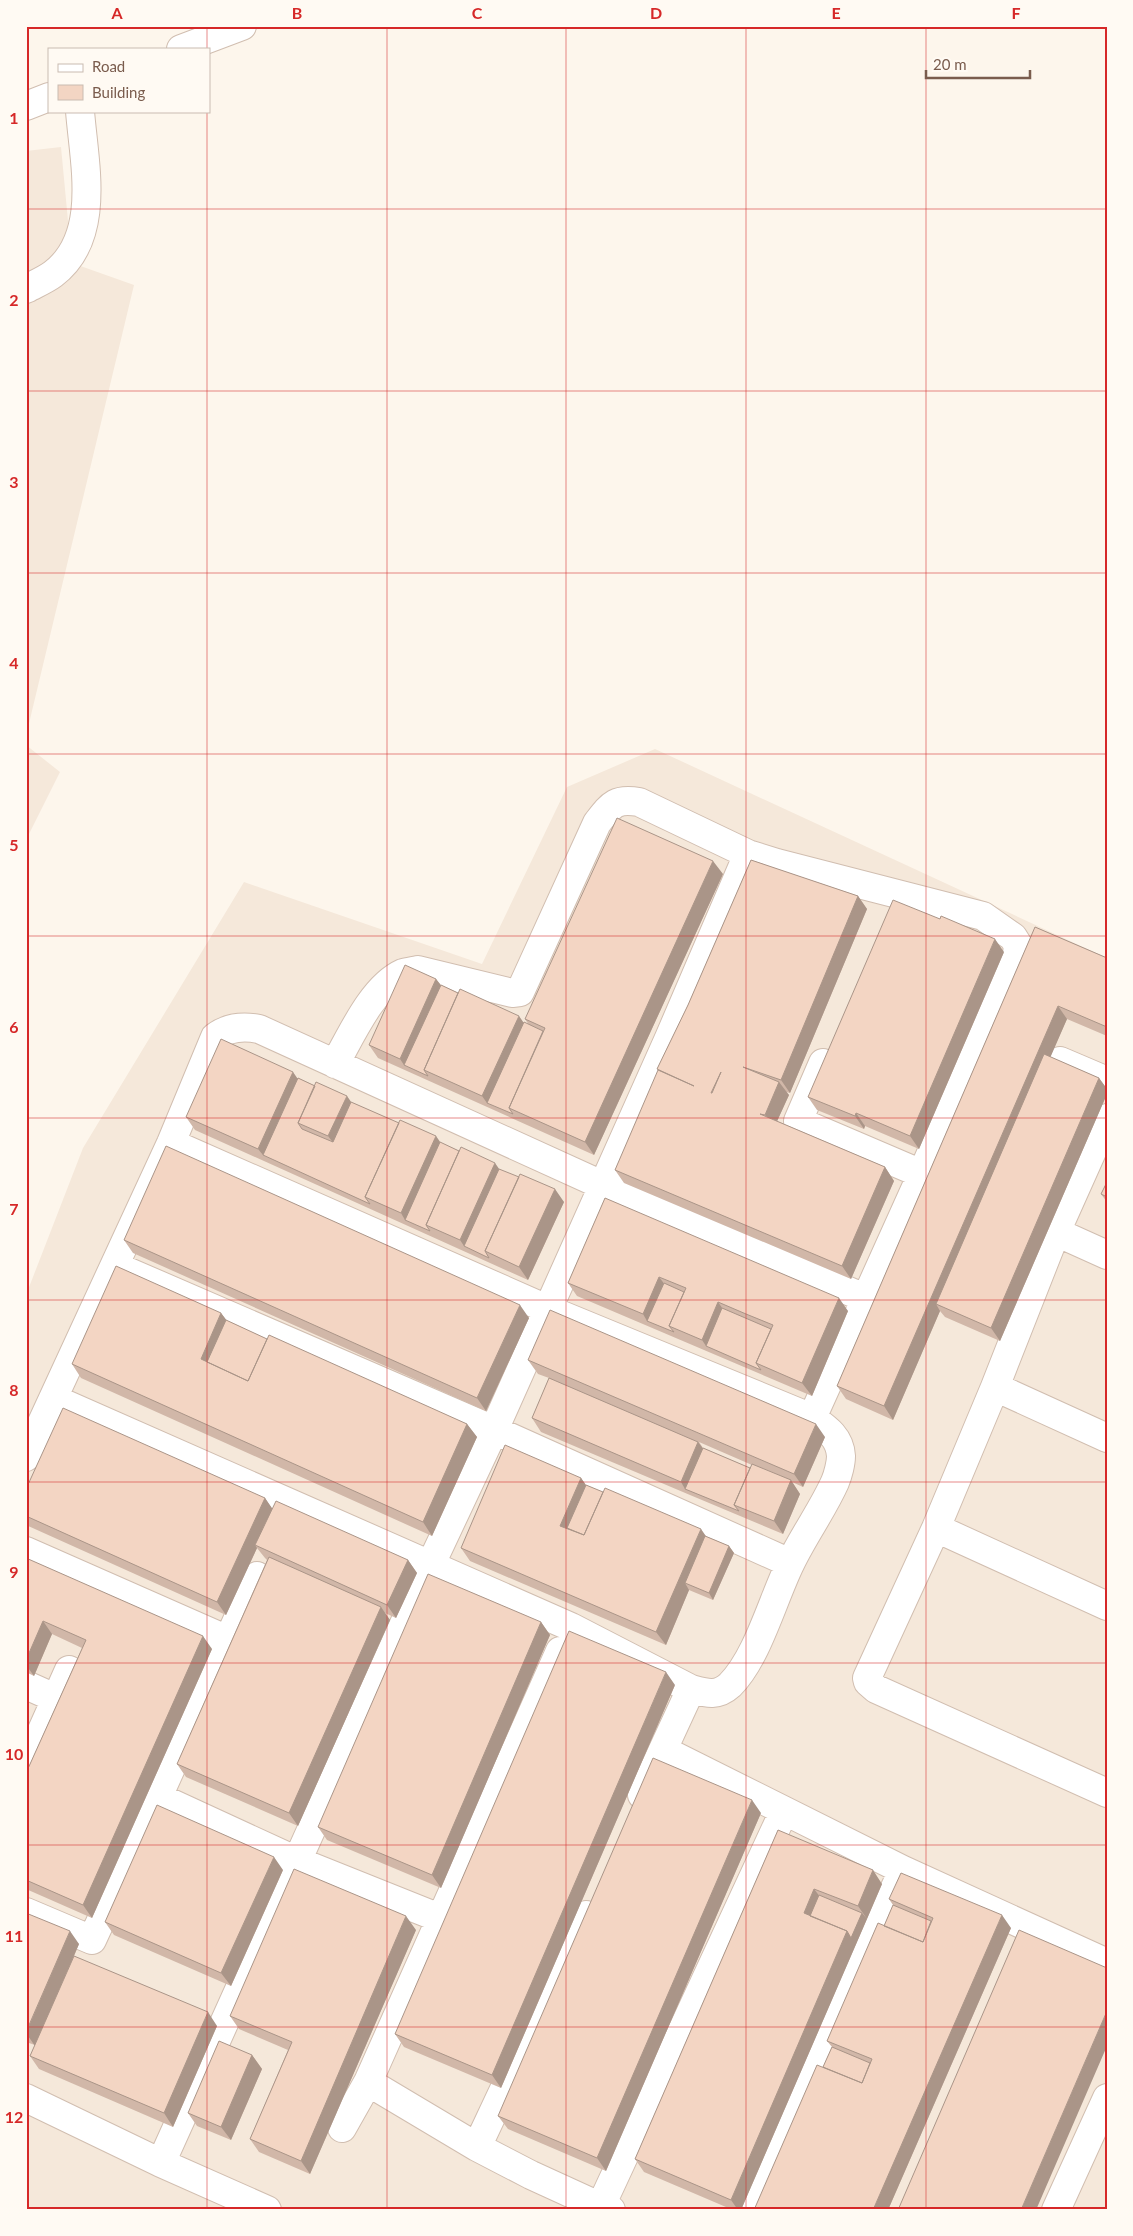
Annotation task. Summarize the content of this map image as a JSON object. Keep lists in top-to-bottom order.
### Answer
{
  "legend": ["Road", "Building"],
  "scale_bar": "20 m",
  "grid": {
    "columns": [
      "A",
      "B",
      "C",
      "D",
      "E",
      "F"
    ],
    "rows": [
      "1",
      "2",
      "3",
      "4",
      "5",
      "6",
      "7",
      "8",
      "9",
      "10",
      "11",
      "12"
    ]
  }
}
